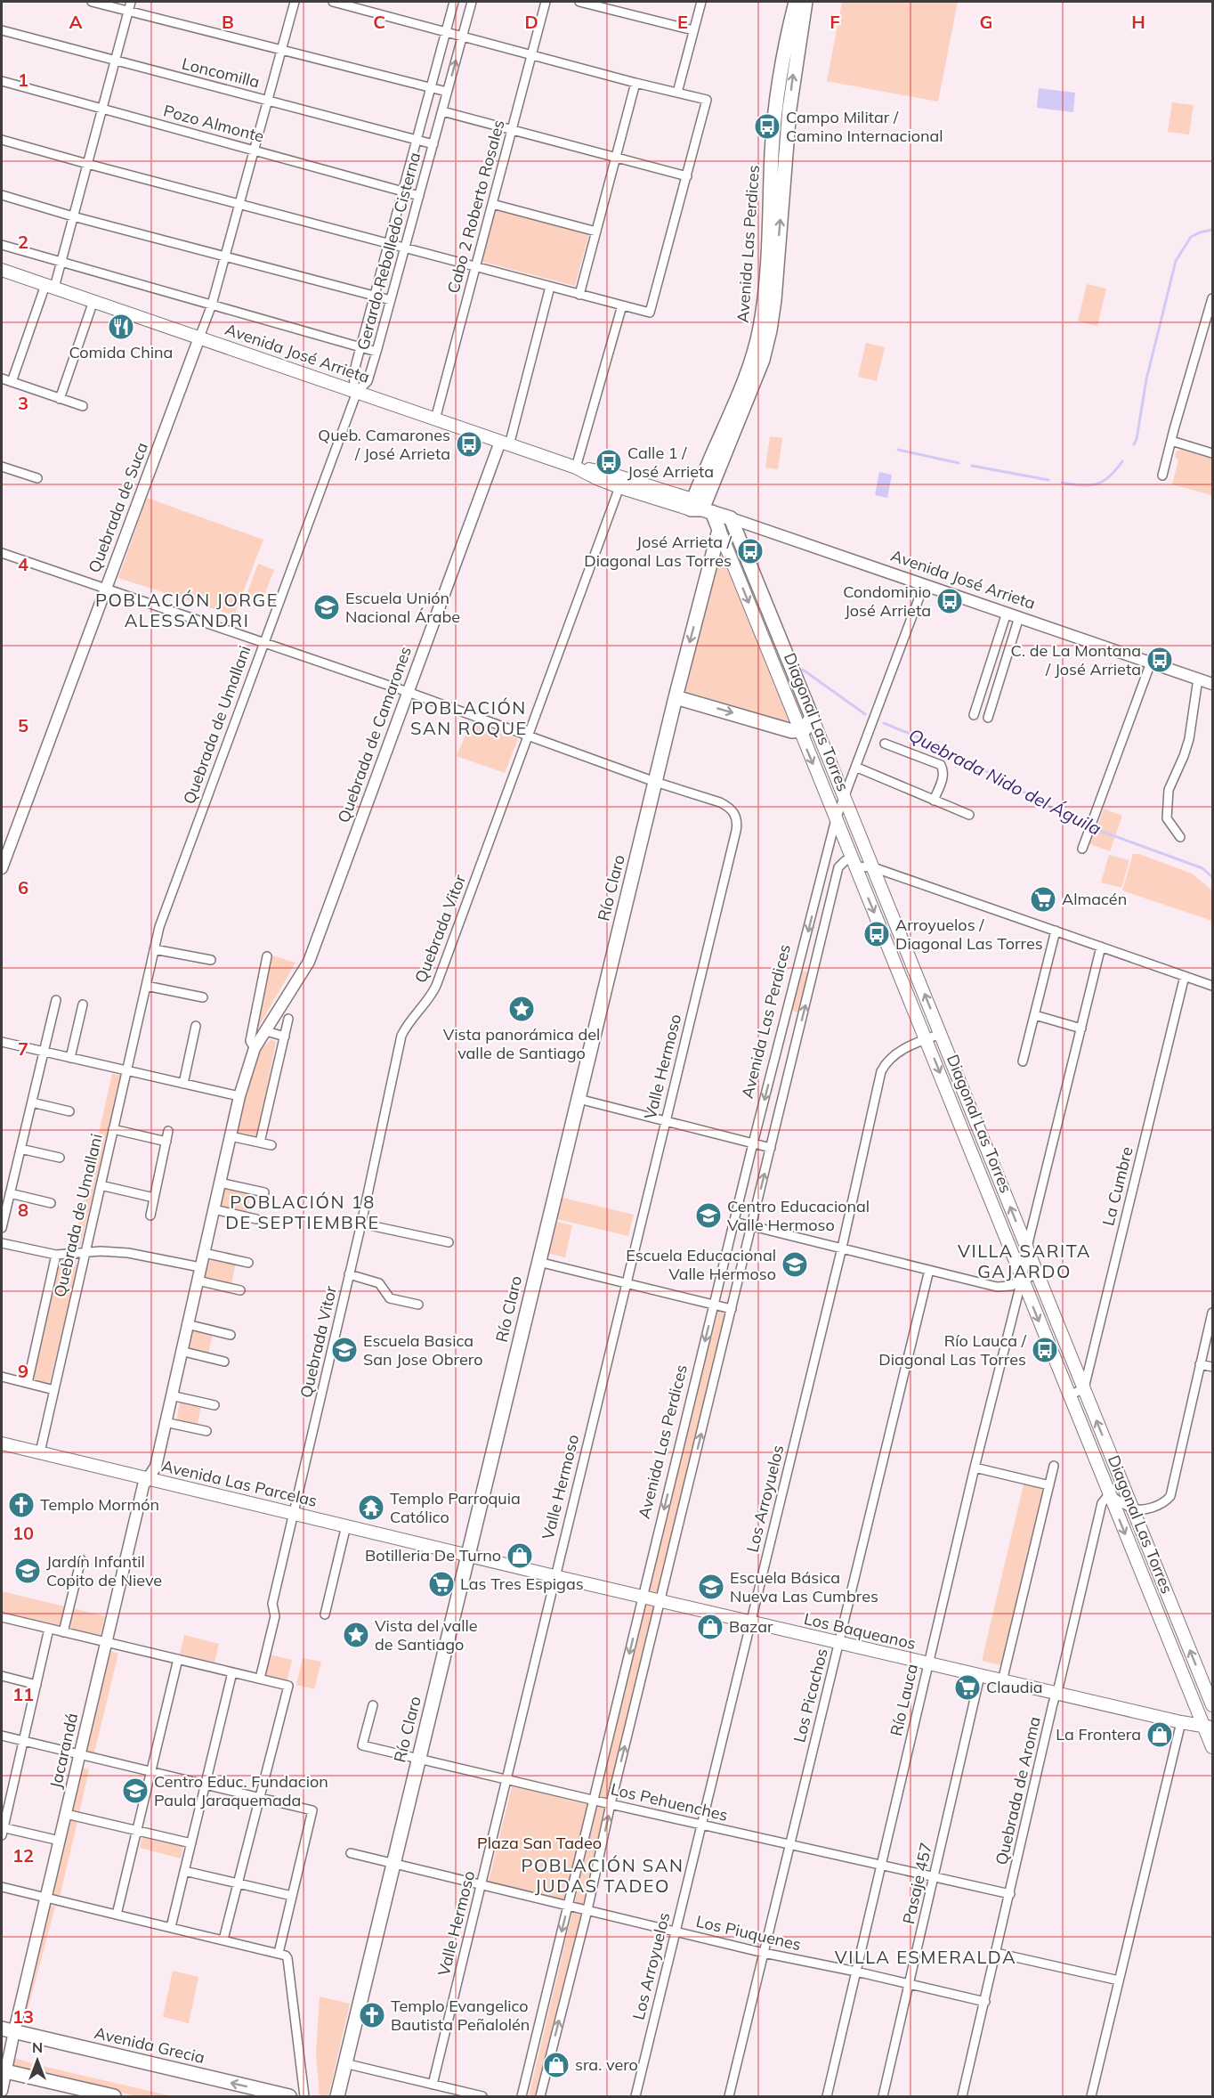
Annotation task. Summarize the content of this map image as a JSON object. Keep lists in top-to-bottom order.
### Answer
{
  "streets": {
    "main road": [
      "Avenida Las Perdices",
      "Avenida José Arrieta",
      "Diagonal Las Torres",
      "Río Claro",
      "Avenida Las Parcelas",
      "Los Baqueanos",
      "Avenida Grecia"
    ],
    "street": [
      "Loncomilla",
      "Pozo Almonte",
      "Cabo 2 Roberto Rosales",
      "Gerardo Rebolledo Cisterna",
      "Quebrada de Suca",
      "Quebrada de Umallani",
      "Quebrada de Camarones",
      "Quebrada Vitor",
      "Valle Hermoso",
      "La Cumbre",
      "Los Arroyuelos",
      "Los Picachos",
      "Río Lauca",
      "Jacarandá",
      "Quebrada de Aroma",
      "Los Pehuenches",
      "Pasaje 457",
      "Los Piuquenes"
    ]
  },
  "crossings": [
    ["Loncomilla", "Gerardo Rebolledo Cisterna"],
    ["Pozo Almonte", "Gerardo Rebolledo Cisterna"],
    ["Cabo 2 Roberto Rosales", "Avenida José Arrieta"],
    ["Avenida Las Perdices", "Avenida José Arrieta"],
    ["Avenida Las Perdices", "Diagonal Las Torres"],
    ["Avenida Las Perdices", "Los Baqueanos"],
    ["Avenida Las Perdices", "Los Pehuenches"],
    ["Avenida Las Perdices", "Los Piuquenes"],
    ["Gerardo Rebolledo Cisterna", "Avenida José Arrieta"],
    ["Gerardo Rebolledo Cisterna", "Quebrada de Umallani"],
    ["Avenida José Arrieta", "Quebrada de Suca"],
    ["Avenida José Arrieta", "Diagonal Las Torres"],
    ["Avenida José Arrieta", "Quebrada de Umallani"],
    ["Avenida José Arrieta", "Quebrada de Camarones"],
    ["Avenida José Arrieta", "Quebrada Vitor"],
    ["Quebrada de Suca", "Valle Hermoso"],
    ["Diagonal Las Torres", "Río Claro"],
    ["Diagonal Las Torres", "La Cumbre"],
    ["Diagonal Las Torres", "Los Arroyuelos"],
    ["Diagonal Las Torres", "Los Baqueanos"],
    ["Diagonal Las Torres", "Río Lauca"],
    ["Diagonal Las Torres", "Quebrada de Aroma"],
    ["Quebrada de Umallani", "Valle Hermoso"],
    ["Quebrada de Umallani", "Avenida Las Parcelas"],
    ["Quebrada de Camarones", "Valle Hermoso"],
    ["Quebrada de Camarones", "Avenida Las Parcelas"],
    ["Quebrada de Camarones", "Jacarandá"],
    ["Río Claro", "Valle Hermoso"],
    ["Río Claro", "Avenida Las Parcelas"],
    ["Río Claro", "Los Baqueanos"],
    ["Río Claro", "Los Pehuenches"],
    ["Río Claro", "Los Piuquenes"],
    ["Quebrada Vitor", "Valle Hermoso"],
    ["Quebrada Vitor", "Avenida Las Parcelas"],
    ["Valle Hermoso", "Los Baqueanos"],
    ["Valle Hermoso", "Los Pehuenches"],
    ["Valle Hermoso", "Los Piuquenes"],
    ["Avenida Las Parcelas", "Los Baqueanos"],
    ["Avenida Las Parcelas", "Jacarandá"],
    ["Los Arroyuelos", "Los Baqueanos"],
    ["Los Arroyuelos", "Los Pehuenches"],
    ["Los Arroyuelos", "Los Piuquenes"],
    ["Los Baqueanos", "Los Picachos"],
    ["Los Baqueanos", "Río Lauca"],
    ["Los Baqueanos", "Quebrada de Aroma"],
    ["Los Baqueanos", "Pasaje 457"],
    ["Los Picachos", "Los Pehuenches"],
    ["Los Picachos", "Los Piuquenes"],
    ["Río Lauca", "Los Pehuenches"],
    ["Río Lauca", "Los Piuquenes"],
    ["Jacarandá", "Avenida Grecia"],
    ["Quebrada de Aroma", "Los Pehuenches"],
    ["Quebrada de Aroma", "Los Piuquenes"],
    ["Los Pehuenches", "Pasaje 457"],
    ["Pasaje 457", "Los Piuquenes"]
  ],
  "districts": [
    "POBLACIÓN JORGE ALESSANDRI",
    "POBLACIÓN SAN ROQUE",
    "POBLACIÓN 18 DE SEPTIEMBRE",
    "VILLA SARITA GAJARDO",
    "POBLACIÓN SAN JUDAS TADEO",
    "VILLA ESMERALDA"
  ],
  "water": ["Quebrada Nido del Águila"],
  "parks": ["Plaza San Tadeo"],
  "places": {
    "bus stop": [
      "Campo Militar / Camino Internacional",
      "Queb. Camarones / José Arrieta",
      "Calle 1 / José Arrieta",
      "José Arrieta / Diagonal Las Torres",
      "Condominio José Arrieta",
      "C. de La Montana / José Arrieta",
      "Arroyuelos / Diagonal Las Torres",
      "Río Lauca / Diagonal Las Torres"
    ],
    "restaurant": ["Comida China"],
    "school or university": [
      "Escuela Unión Nacional Árabe",
      "Centro Educacional Valle Hermoso",
      "Escuela Educacional Valle Hermoso",
      "Escuela Basica San Jose Obrero",
      "Jardín Infantil Copito de Nieve",
      "Escuela Básica Nueva Las Cumbres",
      "Centro Educ. Fundacion Paula Jaraquemada"
    ],
    "supermarket": ["Almacén", "Las Tres Espigas", "Claudia"],
    "place": ["Vista panorámica del valle de Santiago", "Vista del valle de Santiago"],
    "church": ["Templo Mormón", "Templo Evangelico Bautista Peñalolén"],
    "temple": ["Templo Parroquia Católico"],
    "shop": [
      "Botilleria De Turno",
      "Bazar",
      "La Frontera",
      "sra. vero"
    ]
  },
  "north": "top",
  "grid": {
    "columns": [
      "A",
      "B",
      "C",
      "D",
      "E",
      "F",
      "G",
      "H"
    ],
    "rows": [
      "1",
      "2",
      "3",
      "4",
      "5",
      "6",
      "7",
      "8",
      "9",
      "10",
      "11",
      "12",
      "13"
    ]
  }
}
